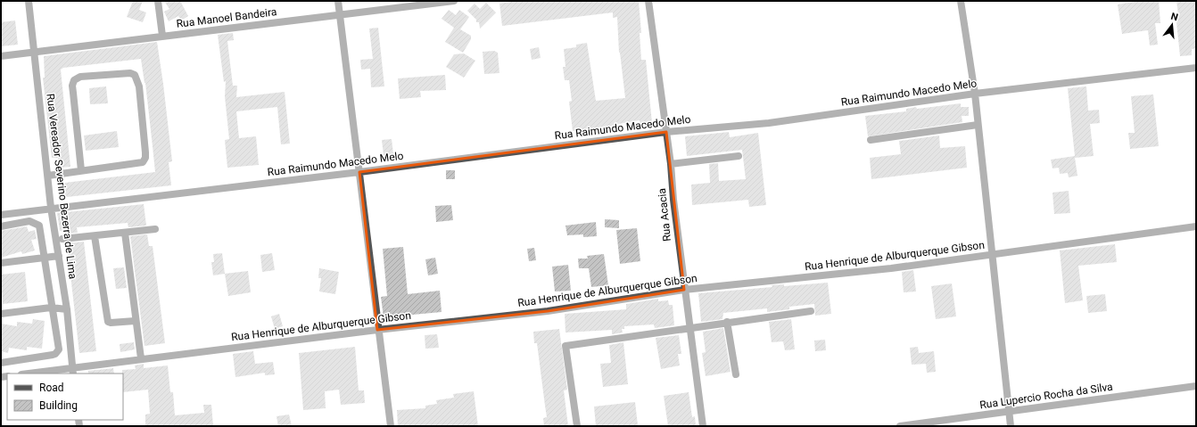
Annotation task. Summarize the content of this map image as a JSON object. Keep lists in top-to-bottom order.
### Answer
{
  "streets": {
    "street": [
      "Rua Manoel Bandeira",
      "Rua Raimundo Macedo Melo",
      "Rua Vereador Severino Bezerra de Lima",
      "Rua Acacia",
      "Rua Henrique de Alburquerque Gibson",
      "Rua Lupercio Rocha da Silva"
    ]
  },
  "crossings": [
    ["Rua Manoel Bandeira", "Rua Vereador Severino Bezerra de Lima"],
    ["Rua Raimundo Macedo Melo", "Rua Vereador Severino Bezerra de Lima"],
    ["Rua Raimundo Macedo Melo", "Rua Acacia"],
    ["Rua Vereador Severino Bezerra de Lima", "Rua Henrique de Alburquerque Gibson"],
    ["Rua Acacia", "Rua Henrique de Alburquerque Gibson"]
  ],
  "legend": ["Road", "Building"],
  "north": "top"
}
